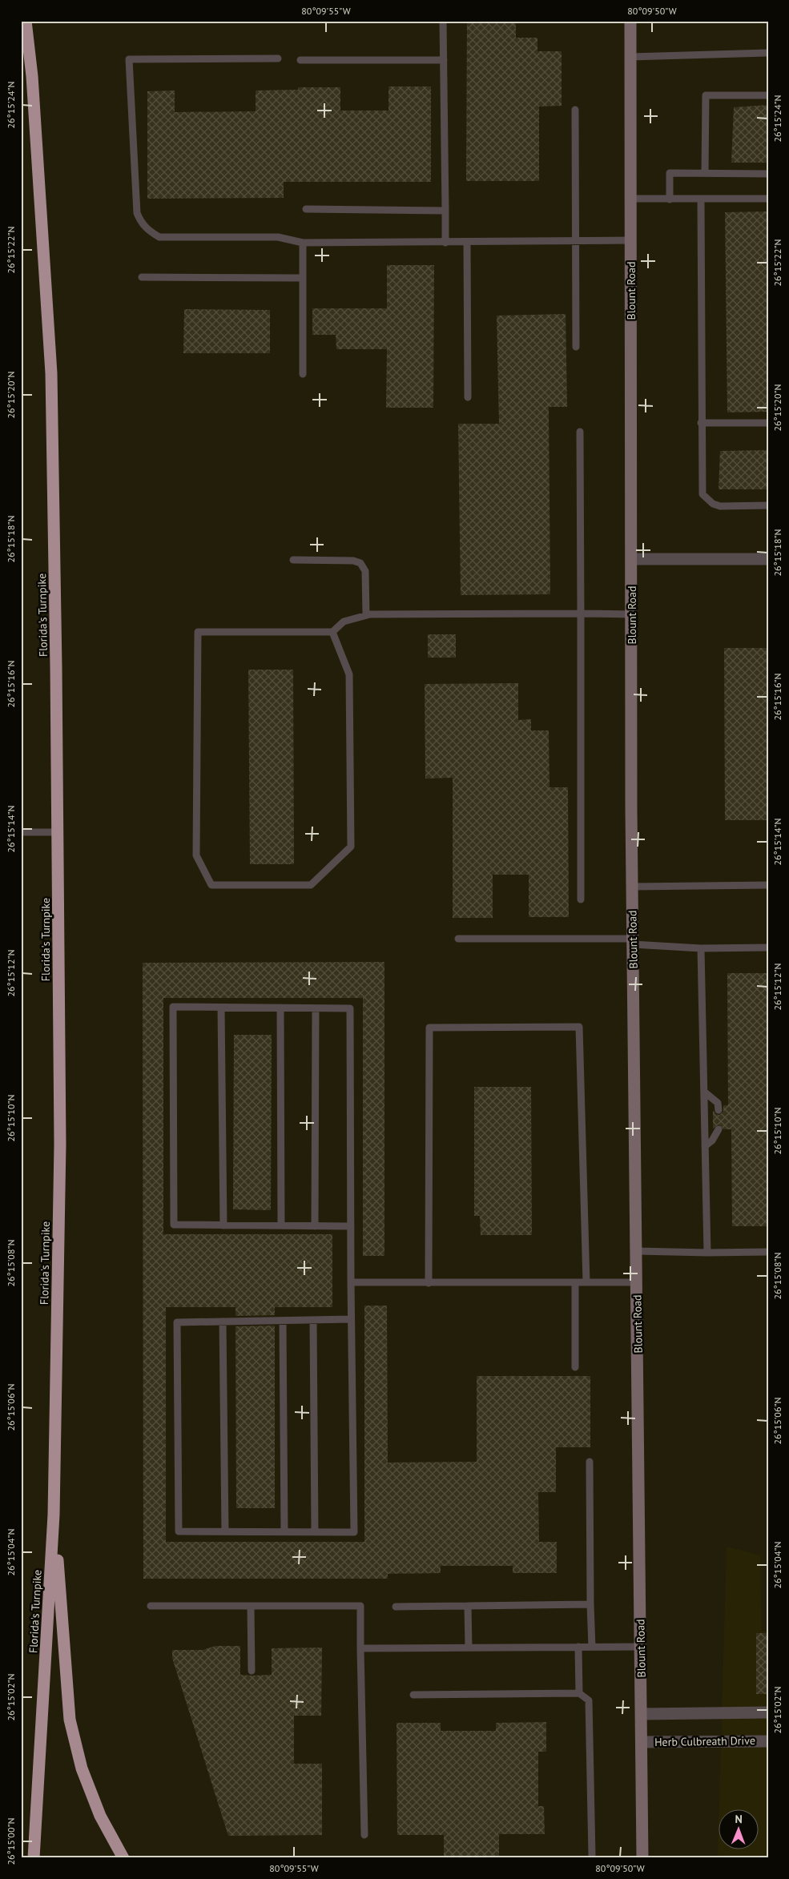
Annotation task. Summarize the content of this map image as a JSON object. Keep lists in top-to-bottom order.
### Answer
{
  "streets": {
    "highway": ["Florida's Turnpike"],
    "street": ["Blount Road", "Herb Culbreath Drive"]
  },
  "crossings": [
    ["Blount Road", "Herb Culbreath Drive"]
  ],
  "north": "top",
  "coordinates": [
    "80°09'55\"W",
    "80°09'50\"W",
    "26°15'24\"N",
    "26°15'22\"N",
    "26°15'20\"N",
    "26°15'18\"N",
    "26°15'16\"N",
    "26°15'14\"N",
    "26°15'12\"N",
    "26°15'10\"N",
    "26°15'08\"N",
    "26°15'06\"N",
    "26°15'04\"N",
    "26°15'02\"N",
    "26°15'00\"N"
  ]
}
